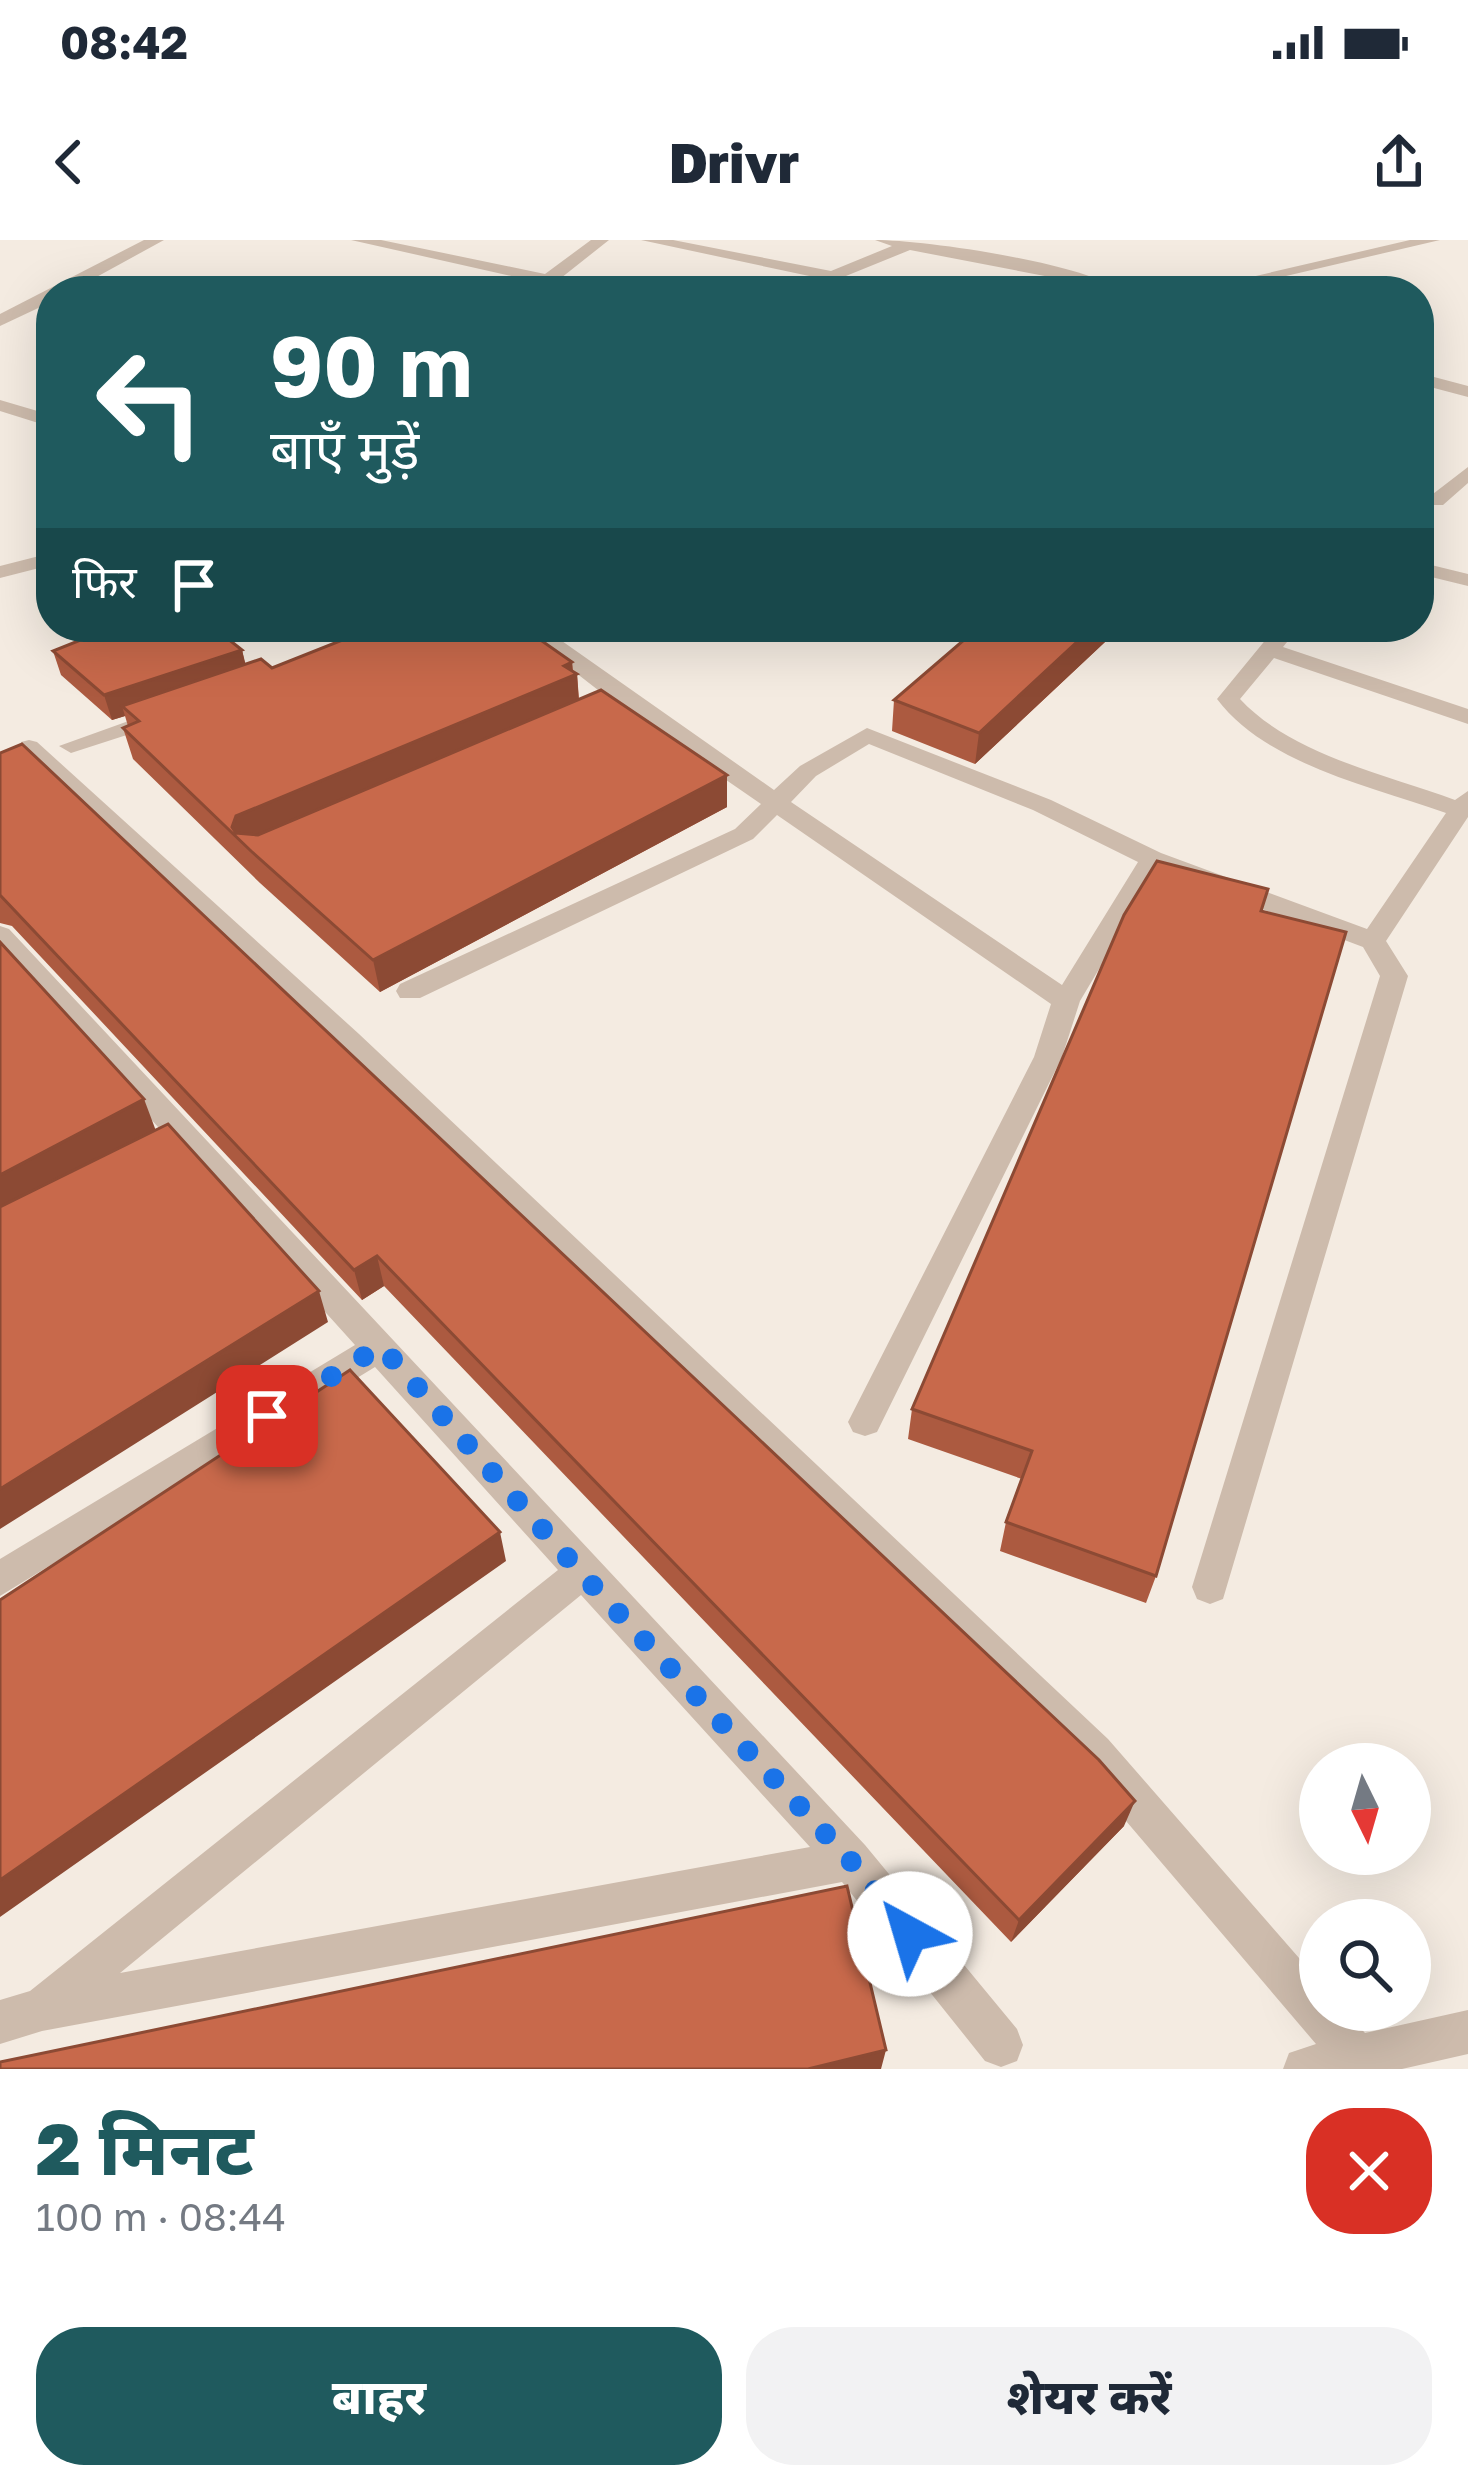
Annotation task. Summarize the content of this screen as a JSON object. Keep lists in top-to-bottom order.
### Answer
{
  "north": "bottom",
  "page": {
    "status": "08:42",
    "header": "Drivr",
    "turn": ["90 m", "बाएँ मुड़ें"],
    "then": "फिर",
    "heading": ["2 मिनट", "100 m · 08:44"],
    "buttons": ["बाहर", "शेयर करें"]
  }
}
